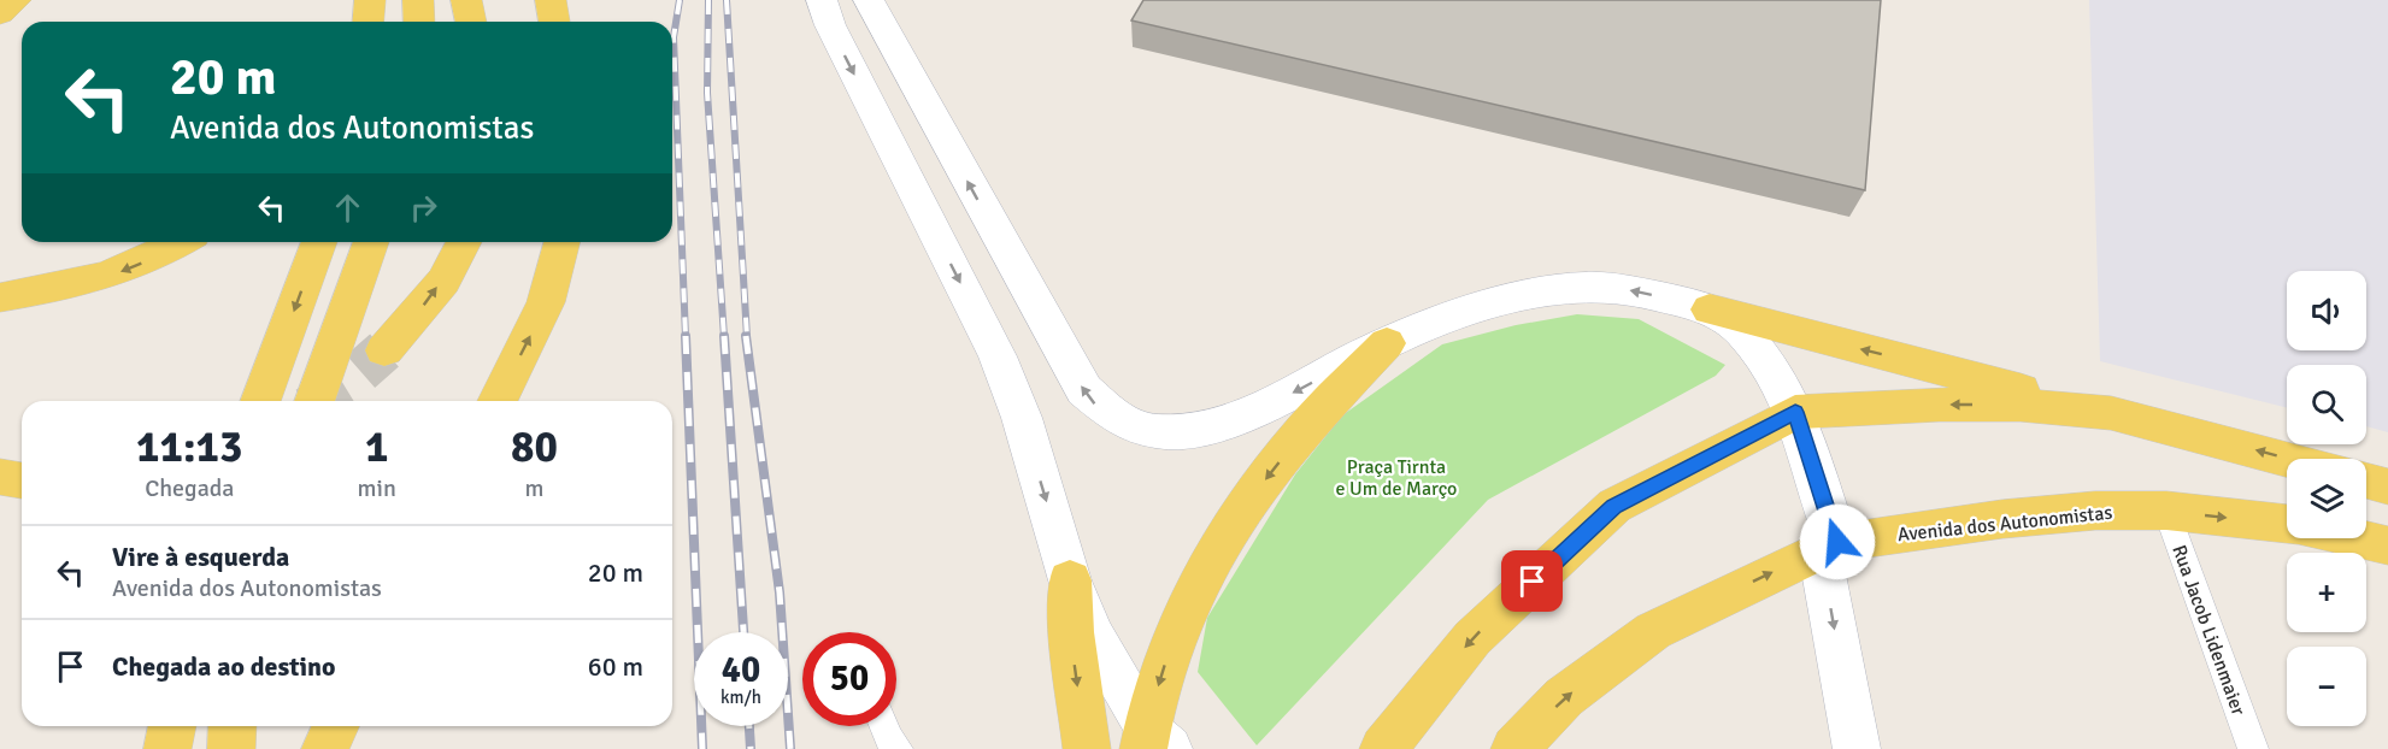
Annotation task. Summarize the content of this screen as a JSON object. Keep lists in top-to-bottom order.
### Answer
{
  "streets": {
    "main road": ["Avenida dos Autonomistas"],
    "lane": ["Rua Jacob Lidenmaier"]
  },
  "crossings": [
    ["Avenida dos Autonomistas", "Rua Jacob Lidenmaier"]
  ],
  "parks": ["Praça Tirnta e Um de Março"],
  "page": {
    "turn": ["20 m", "Avenida dos Autonomistas"],
    "map_buttons": ["+", "−"],
    "eta": [
      "11:13",
      "Chegada",
      "1",
      "min",
      "80",
      "m"
    ],
    "list": [
      {
        "name": "Vire à esquerda",
        "note": "Avenida dos Autonomistas",
        "value": "20 m"
      },
      {
        "name": "Chegada ao destino",
        "value": "60 m"
      }
    ],
    "speed": "40 km/h",
    "limit": "50"
  }
}
